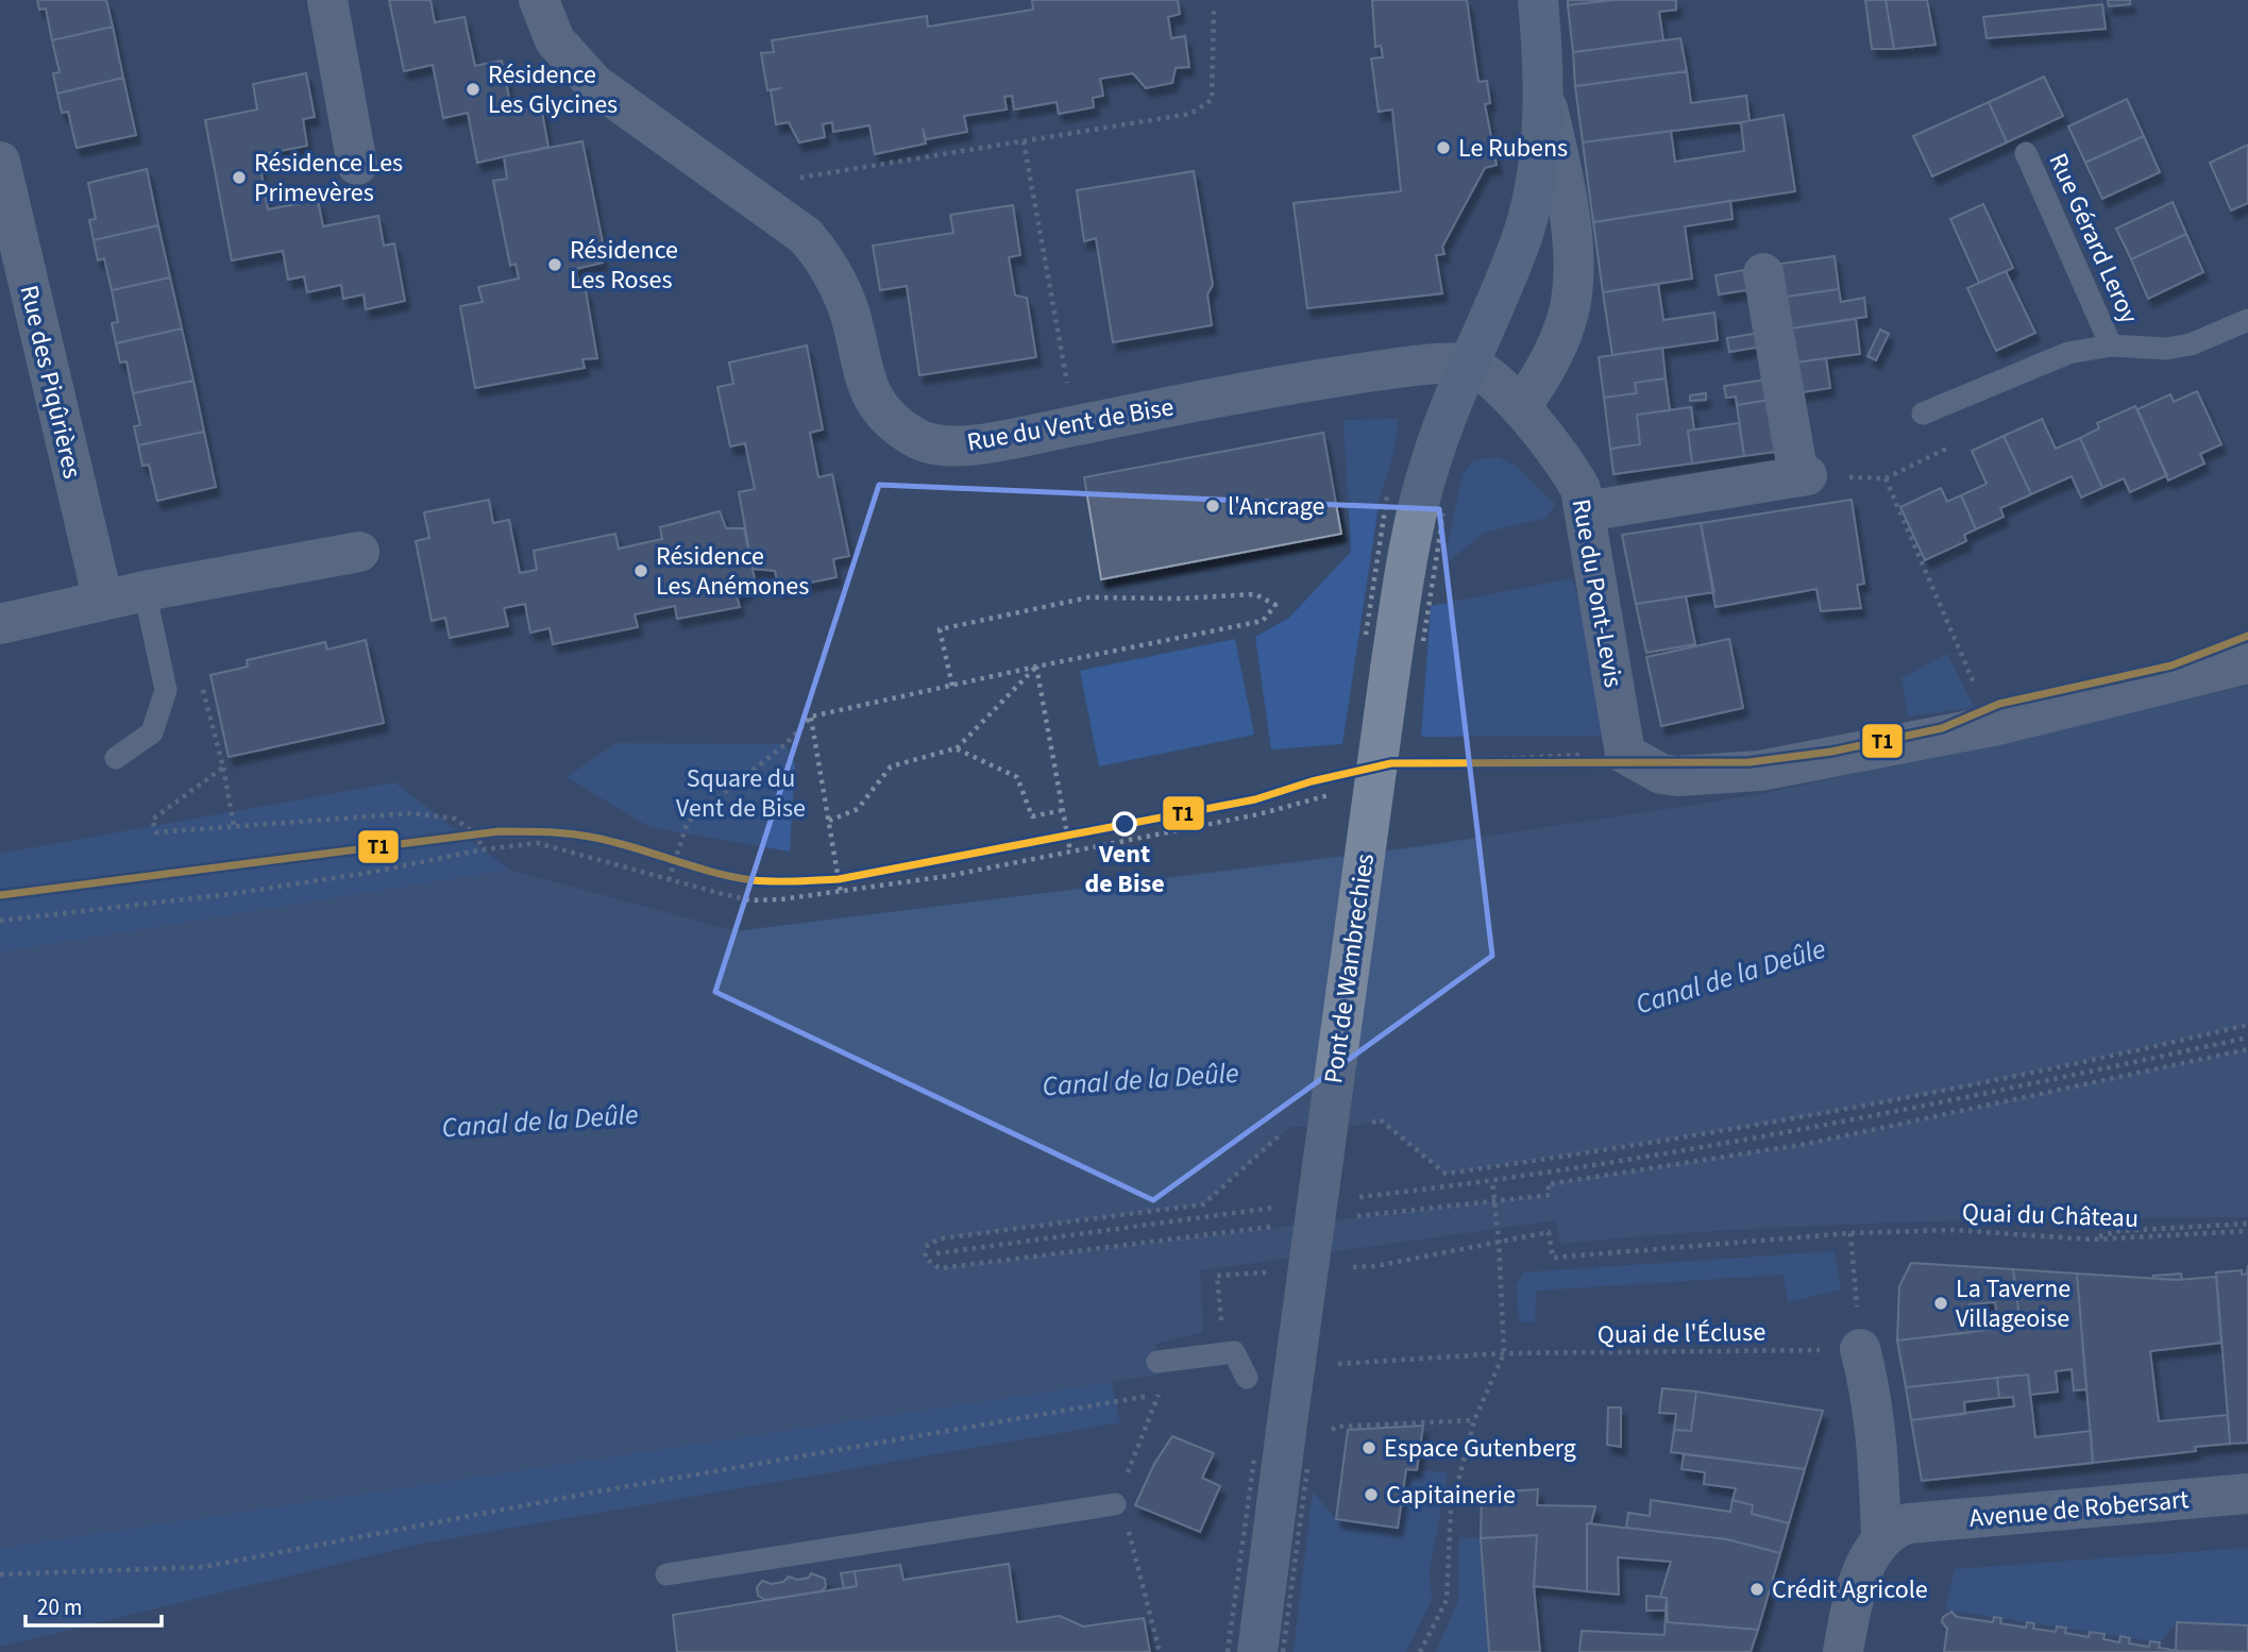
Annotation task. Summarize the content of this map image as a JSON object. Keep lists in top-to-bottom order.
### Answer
{
  "streets": {
    "street": [
      "Rue des Piqûrières",
      "Rue du Vent de Bise",
      "Rue du Pont-Levis",
      "Pont de Wambrechies",
      "Avenue de Robersart"
    ],
    "lane": ["Rue Gérard Leroy"],
    "path": ["Quai du Château", "Quai de l'Écluse"]
  },
  "crossings": [
    ["Rue du Vent de Bise", "Rue du Pont-Levis"],
    ["Rue du Vent de Bise", "Pont de Wambrechies"],
    ["Rue du Pont-Levis", "Pont de Wambrechies"]
  ],
  "water": ["Canal de la Deûle"],
  "parks": ["Square du Vent de Bise"],
  "places": [
    "Résidence Les Glycines",
    "Le Rubens",
    "Résidence Les Primevères",
    "Résidence Les Roses",
    "l'Ancrage",
    "Résidence Les Anémones",
    "Vent de Bise",
    "La Taverne Villageoise",
    "Espace Gutenberg",
    "Capitainerie",
    "Crédit Agricole"
  ],
  "lines": ["transit line T1"],
  "scale_bar": "20 m"
}
